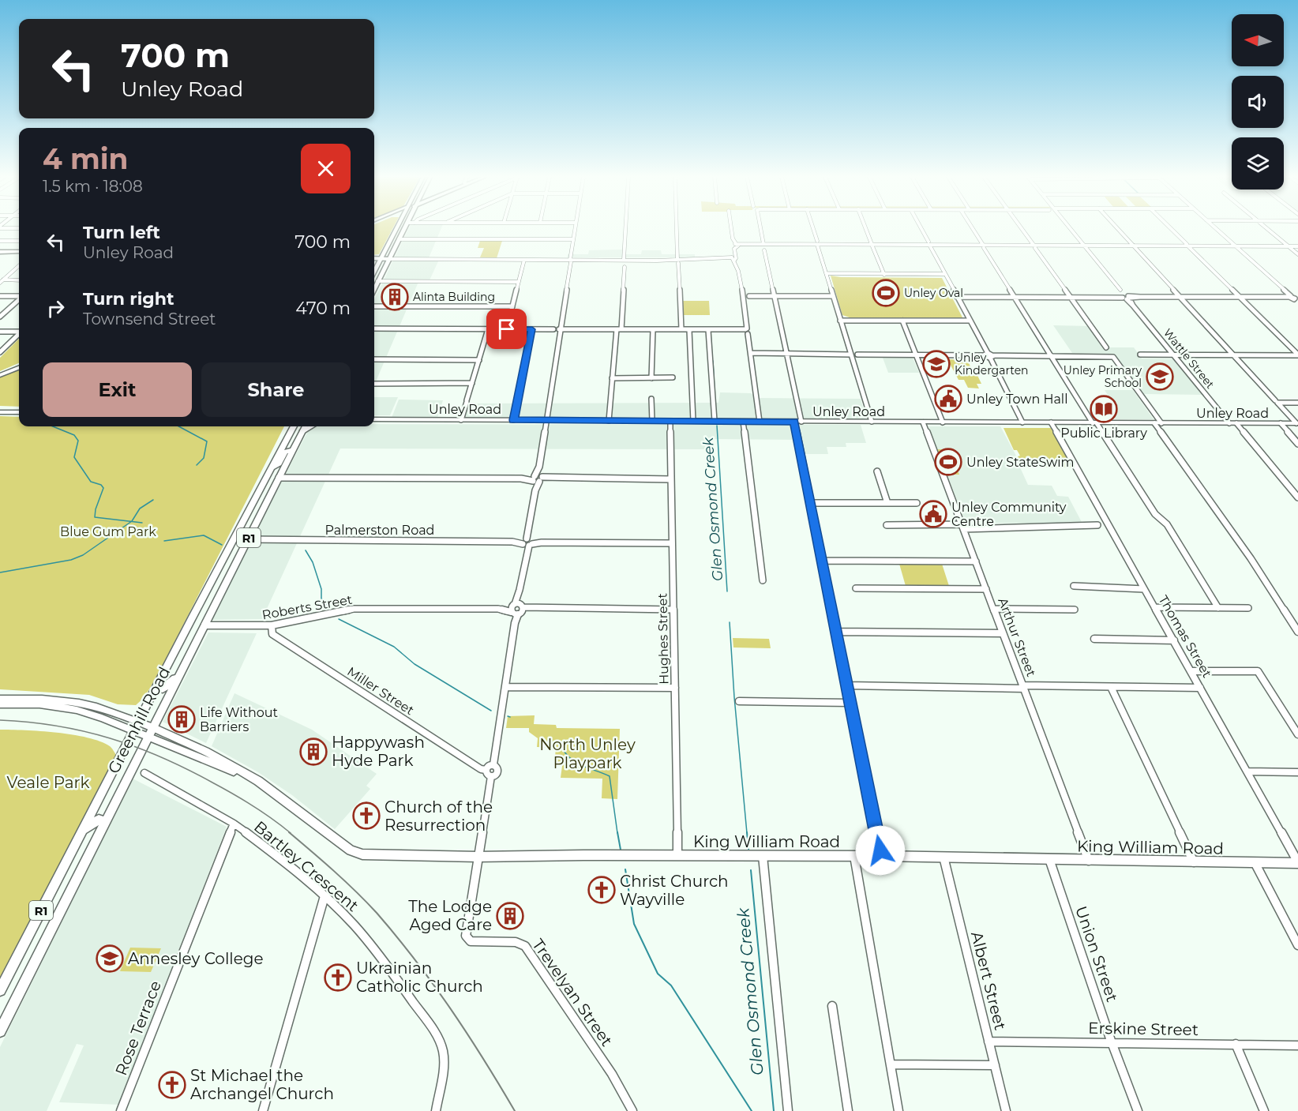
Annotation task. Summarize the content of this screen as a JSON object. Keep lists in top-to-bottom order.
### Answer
{
  "streets": {
    "highway": ["R1", "Greenhill Road"],
    "main road": ["Unley Road", "King William Road"],
    "street": [
      "Wattle Street",
      "Palmerston Road",
      "Roberts Street",
      "Thomas Street",
      "Arthur Street",
      "Hughes Street",
      "Miller Street",
      "Bartley Crescent",
      "Union Street",
      "Albert Street",
      "Trevelyan Street",
      "Rose Terrace",
      "Erskine Street"
    ]
  },
  "crossings": [
    ["Wattle Street", "Unley Road"],
    ["Unley Road", "Thomas Street"],
    ["Unley Road", "Arthur Street"],
    ["Unley Road", "Hughes Street"],
    ["Palmerston Road", "Hughes Street"],
    ["Palmerston Road", "Greenhill Road"],
    ["Roberts Street", "Hughes Street"],
    ["Roberts Street", "Miller Street"],
    ["Roberts Street", "Greenhill Road"],
    ["Thomas Street", "King William Road"],
    ["Arthur Street", "King William Road"],
    ["Hughes Street", "King William Road"],
    ["Greenhill Road", "King William Road"],
    ["King William Road", "Union Street"],
    ["King William Road", "Albert Street"],
    ["King William Road", "Trevelyan Street"],
    ["Bartley Crescent", "Rose Terrace"],
    ["Union Street", "Erskine Street"],
    ["Albert Street", "Erskine Street"]
  ],
  "water": ["Glen Osmond Creek"],
  "parks": ["Blue Gum Park", "North Unley Playpark", "Veale Park"],
  "places": {
    "sports": ["Unley Oval", "Unley StateSwim"],
    "building": [
      "Alinta Building",
      "Life Without Barriers",
      "Happywash Hyde Park",
      "The Lodge Aged Care"
    ],
    "school or university": ["Unley Kindergarten", "Unley Primary School", "Annesley College"],
    "public building": ["Unley Town Hall", "Unley Community Centre"],
    "library": ["Public Library"],
    "church": [
      "Church of the Resurrection",
      "Christ Church Wayville",
      "Ukrainian Catholic Church",
      "St Michael the Archangel Church"
    ]
  },
  "north": "left",
  "page": {
    "turn": ["700 m", "Unley Road"],
    "heading": ["4 min", "1.5 km · 18:08"],
    "list": [
      {
        "name": "Turn left",
        "note": "Unley Road",
        "value": "700 m"
      },
      {
        "name": "Turn right",
        "note": "Townsend Street",
        "value": "470 m"
      }
    ],
    "buttons": ["Exit", "Share"]
  }
}
